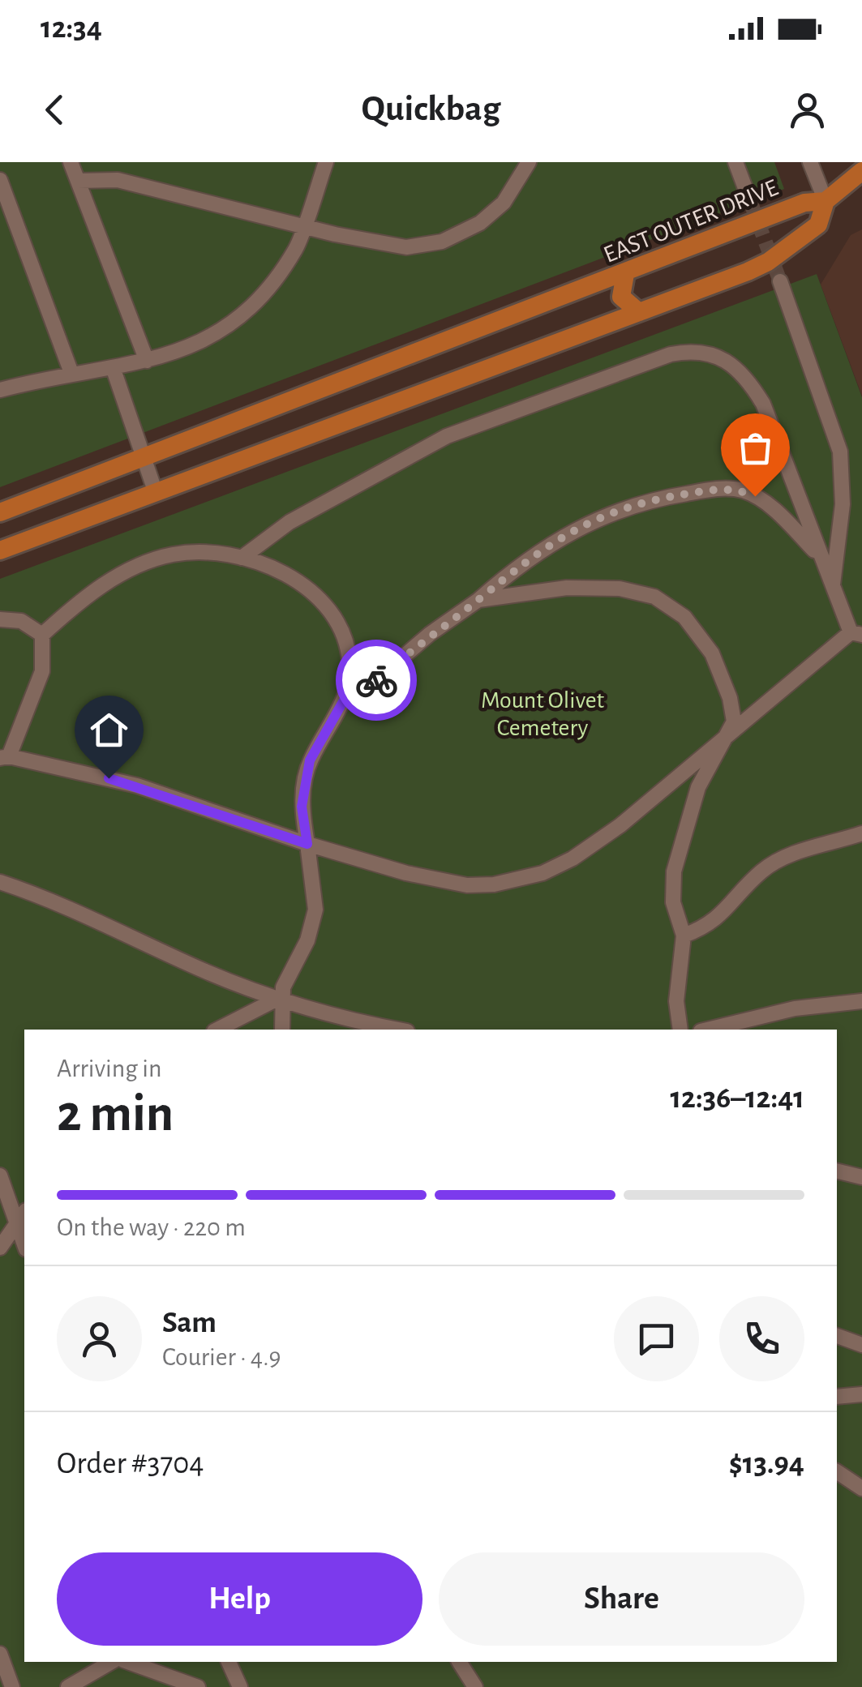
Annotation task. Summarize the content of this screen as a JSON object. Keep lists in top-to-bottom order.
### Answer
{
  "streets": {
    "main road": ["EAST OUTER DRIVE"]
  },
  "parks": ["Mount Olivet Cemetery"],
  "page": {
    "status": "12:34",
    "header": "Quickbag",
    "heading": ["2 min", "Arriving in", "12:36–12:41"],
    "panel": [
      "Sam",
      "Courier · 4.9",
      "Order #3704",
      "$13.94"
    ],
    "bar": "On the way · 220 m",
    "buttons": ["Help", "Share"]
  }
}
